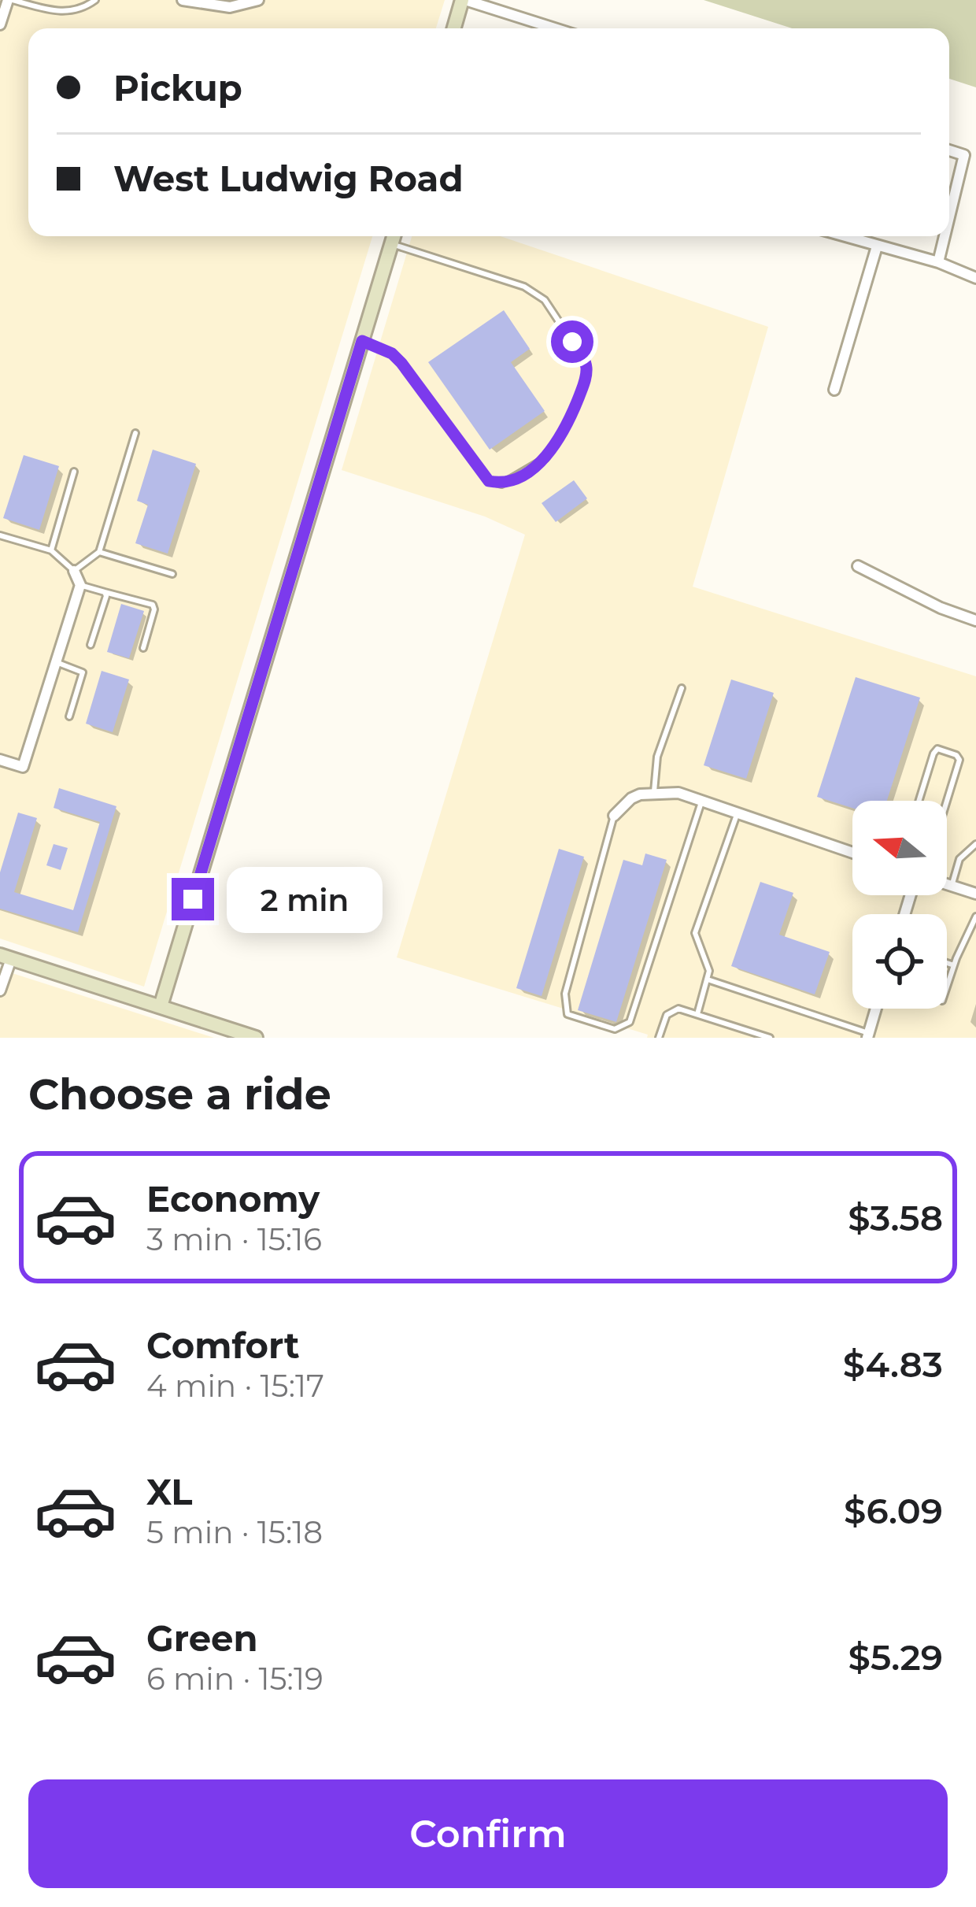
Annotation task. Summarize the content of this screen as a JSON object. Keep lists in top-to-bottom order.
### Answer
{
  "north": "left",
  "page": {
    "banner": ["Pickup", "West Ludwig Road"],
    "bubble": "2 min",
    "heading": "Choose a ride",
    "list": [
      {
        "name": "Economy",
        "note": "3 min · 15:16",
        "value": "$3.58"
      },
      {
        "name": "Comfort",
        "note": "4 min · 15:17",
        "value": "$4.83"
      },
      {
        "name": "XL",
        "note": "5 min · 15:18",
        "value": "$6.09"
      },
      {
        "name": "Green",
        "note": "6 min · 15:19",
        "value": "$5.29"
      }
    ],
    "buttons": "Confirm"
  }
}
